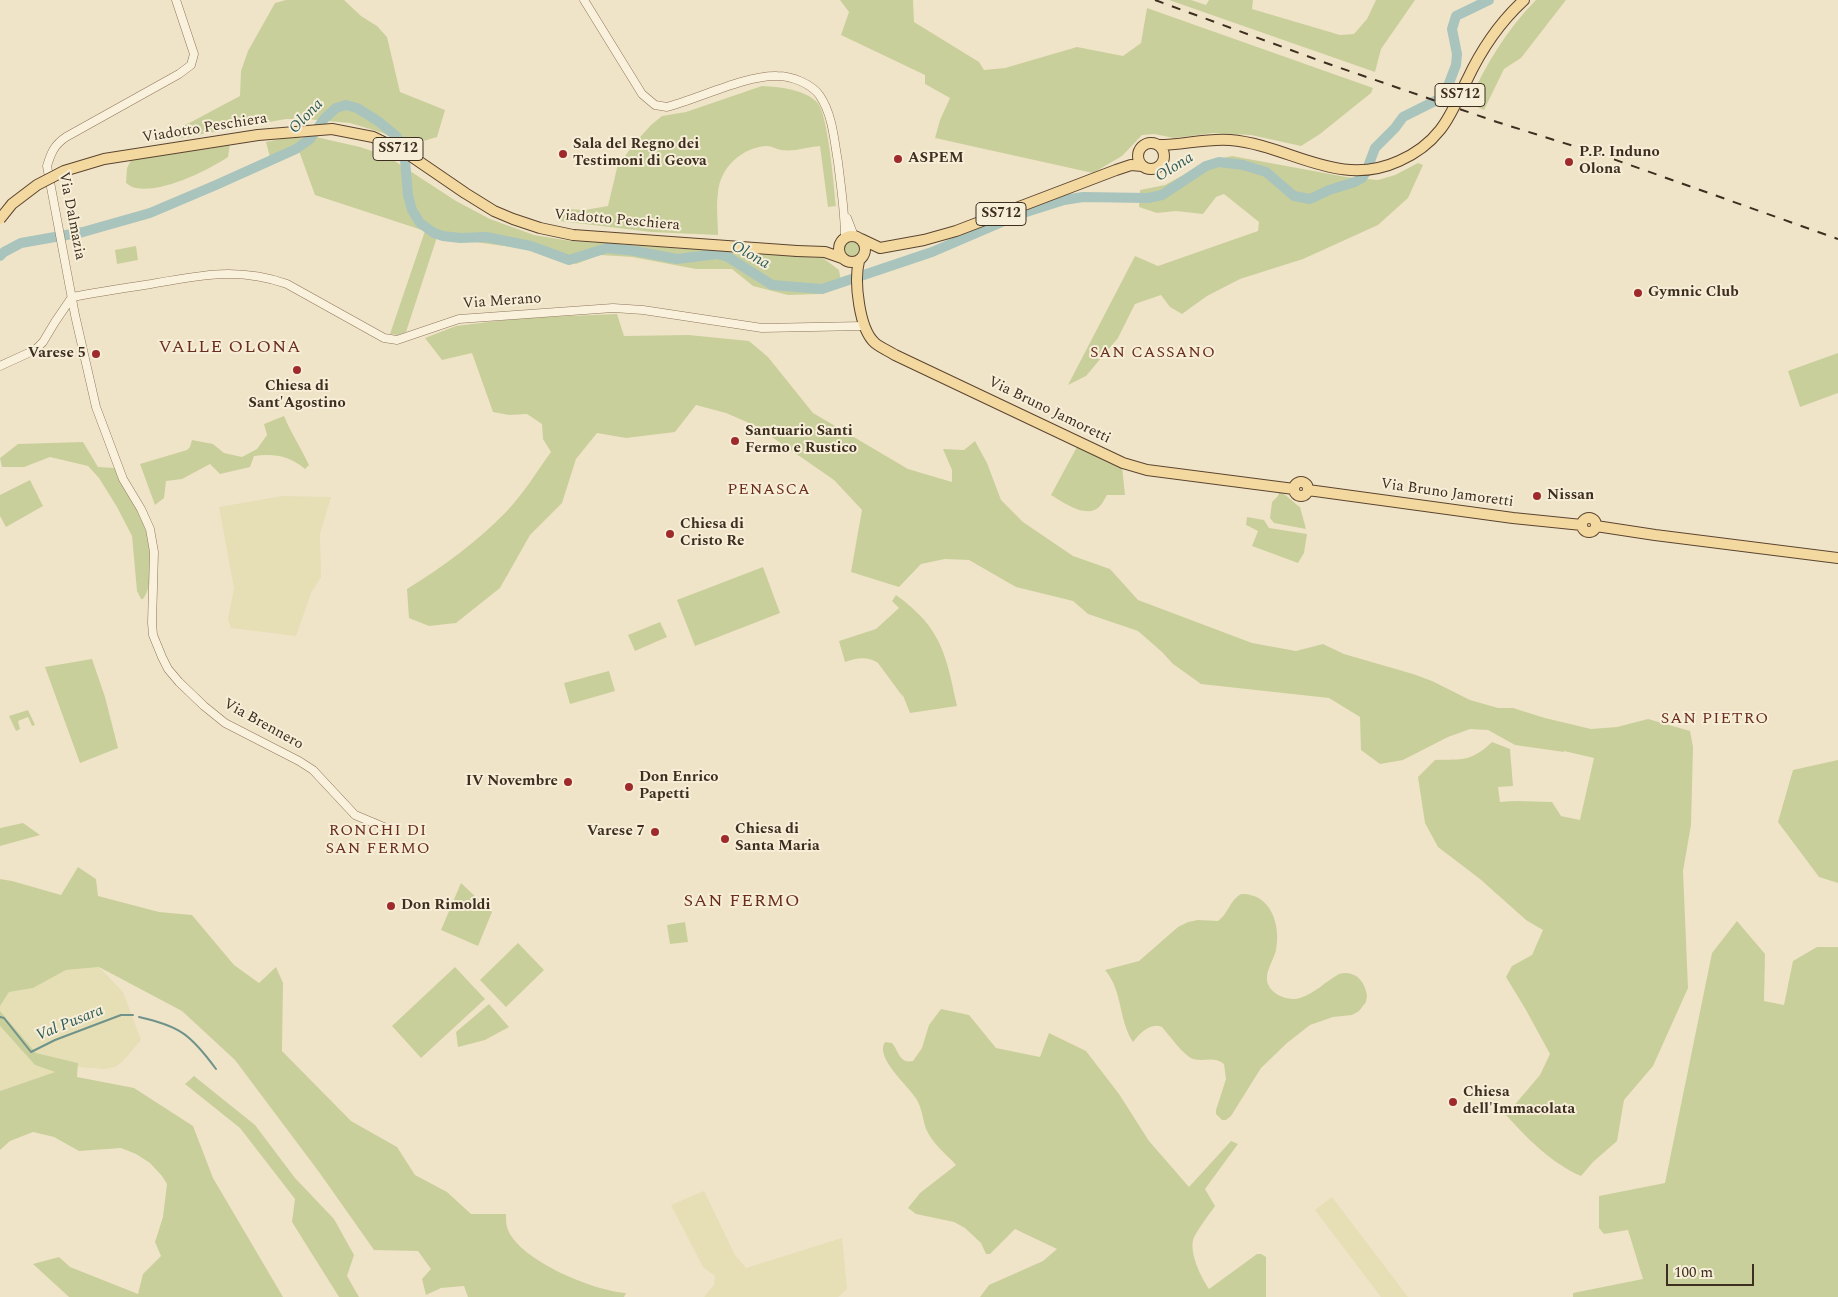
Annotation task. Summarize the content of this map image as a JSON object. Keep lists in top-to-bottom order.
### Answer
{
  "streets": {
    "main road": ["SS712", "Viadotto Peschiera", "Via Bruno Jamoretti"],
    "street": ["Via Dalmazia", "Via Merano", "Via Brennero"]
  },
  "crossings": [
    ["SS712", "Viadotto Peschiera"],
    ["Via Dalmazia", "Via Merano"],
    ["Via Dalmazia", "Via Brennero"],
    ["Via Merano", "Via Bruno Jamoretti"]
  ],
  "districts": [
    "VALLE OLONA",
    "SAN CASSANO",
    "PENASCA",
    "SAN PIETRO",
    "RONCHI DI SAN FERMO",
    "SAN FERMO"
  ],
  "water": ["Olona", "Val Pusara"],
  "places": [
    "Sala del Regno dei Testimoni di Geova",
    "ASPEM",
    "P.P. Induno Olona",
    "Gymnic Club",
    "Varese 5",
    "Chiesa di Sant'Agostino",
    "Santuario Santi Fermo e Rustico",
    "Nissan",
    "Chiesa di Cristo Re",
    "IV Novembre",
    "Don Enrico Papetti",
    "Varese 7",
    "Chiesa di Santa Maria",
    "Don Rimoldi",
    "Chiesa dell'Immacolata"
  ],
  "scale_bar": "100 m"
}
